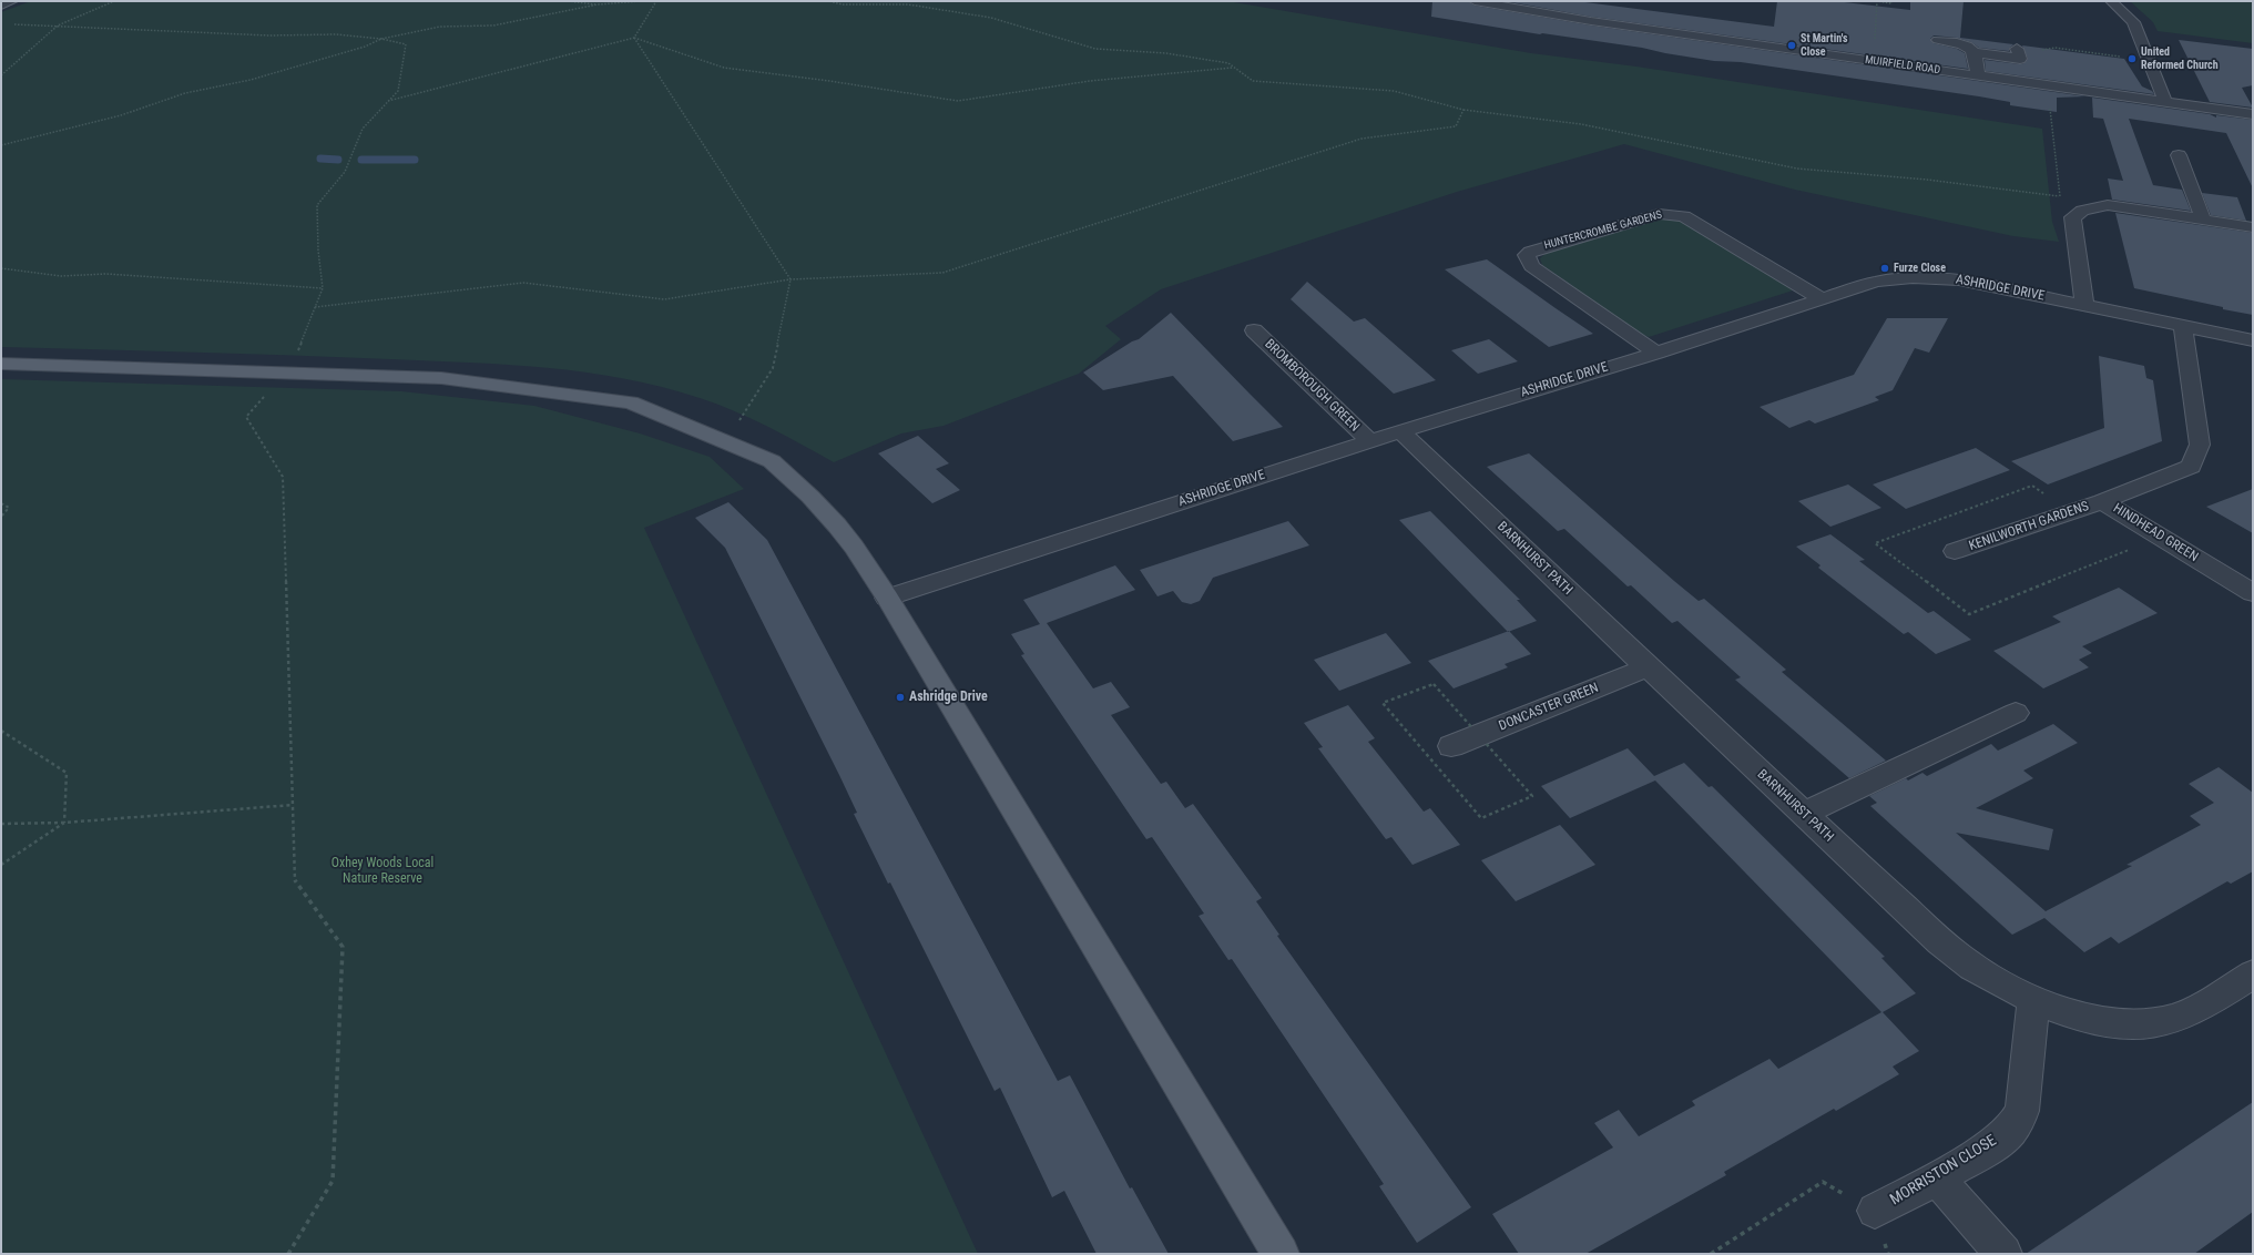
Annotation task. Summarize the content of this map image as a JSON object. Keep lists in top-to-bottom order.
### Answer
{
  "streets": {
    "street": [
      "MUIRFIELD ROAD",
      "HUNTERCROMBE GARDENS",
      "ASHRIDGE DRIVE",
      "BROMBOROUGH GREEN",
      "KENILWORTH GARDENS",
      "HINDHEAD GREEN",
      "BARNHURST PATH",
      "DONCASTER GREEN",
      "MORRISTON CLOSE"
    ]
  },
  "crossings": [
    ["HUNTERCROMBE GARDENS", "ASHRIDGE DRIVE"],
    ["ASHRIDGE DRIVE", "BROMBOROUGH GREEN"],
    ["ASHRIDGE DRIVE", "HINDHEAD GREEN"],
    ["ASHRIDGE DRIVE", "BARNHURST PATH"],
    ["KENILWORTH GARDENS", "HINDHEAD GREEN"],
    ["BARNHURST PATH", "DONCASTER GREEN"],
    ["BARNHURST PATH", "MORRISTON CLOSE"]
  ],
  "parks": ["Oxhey Woods Local Nature Reserve"],
  "places": [
    "St Martin's Close",
    "United Reformed Church",
    "Furze Close",
    "Ashridge Drive"
  ]
}
